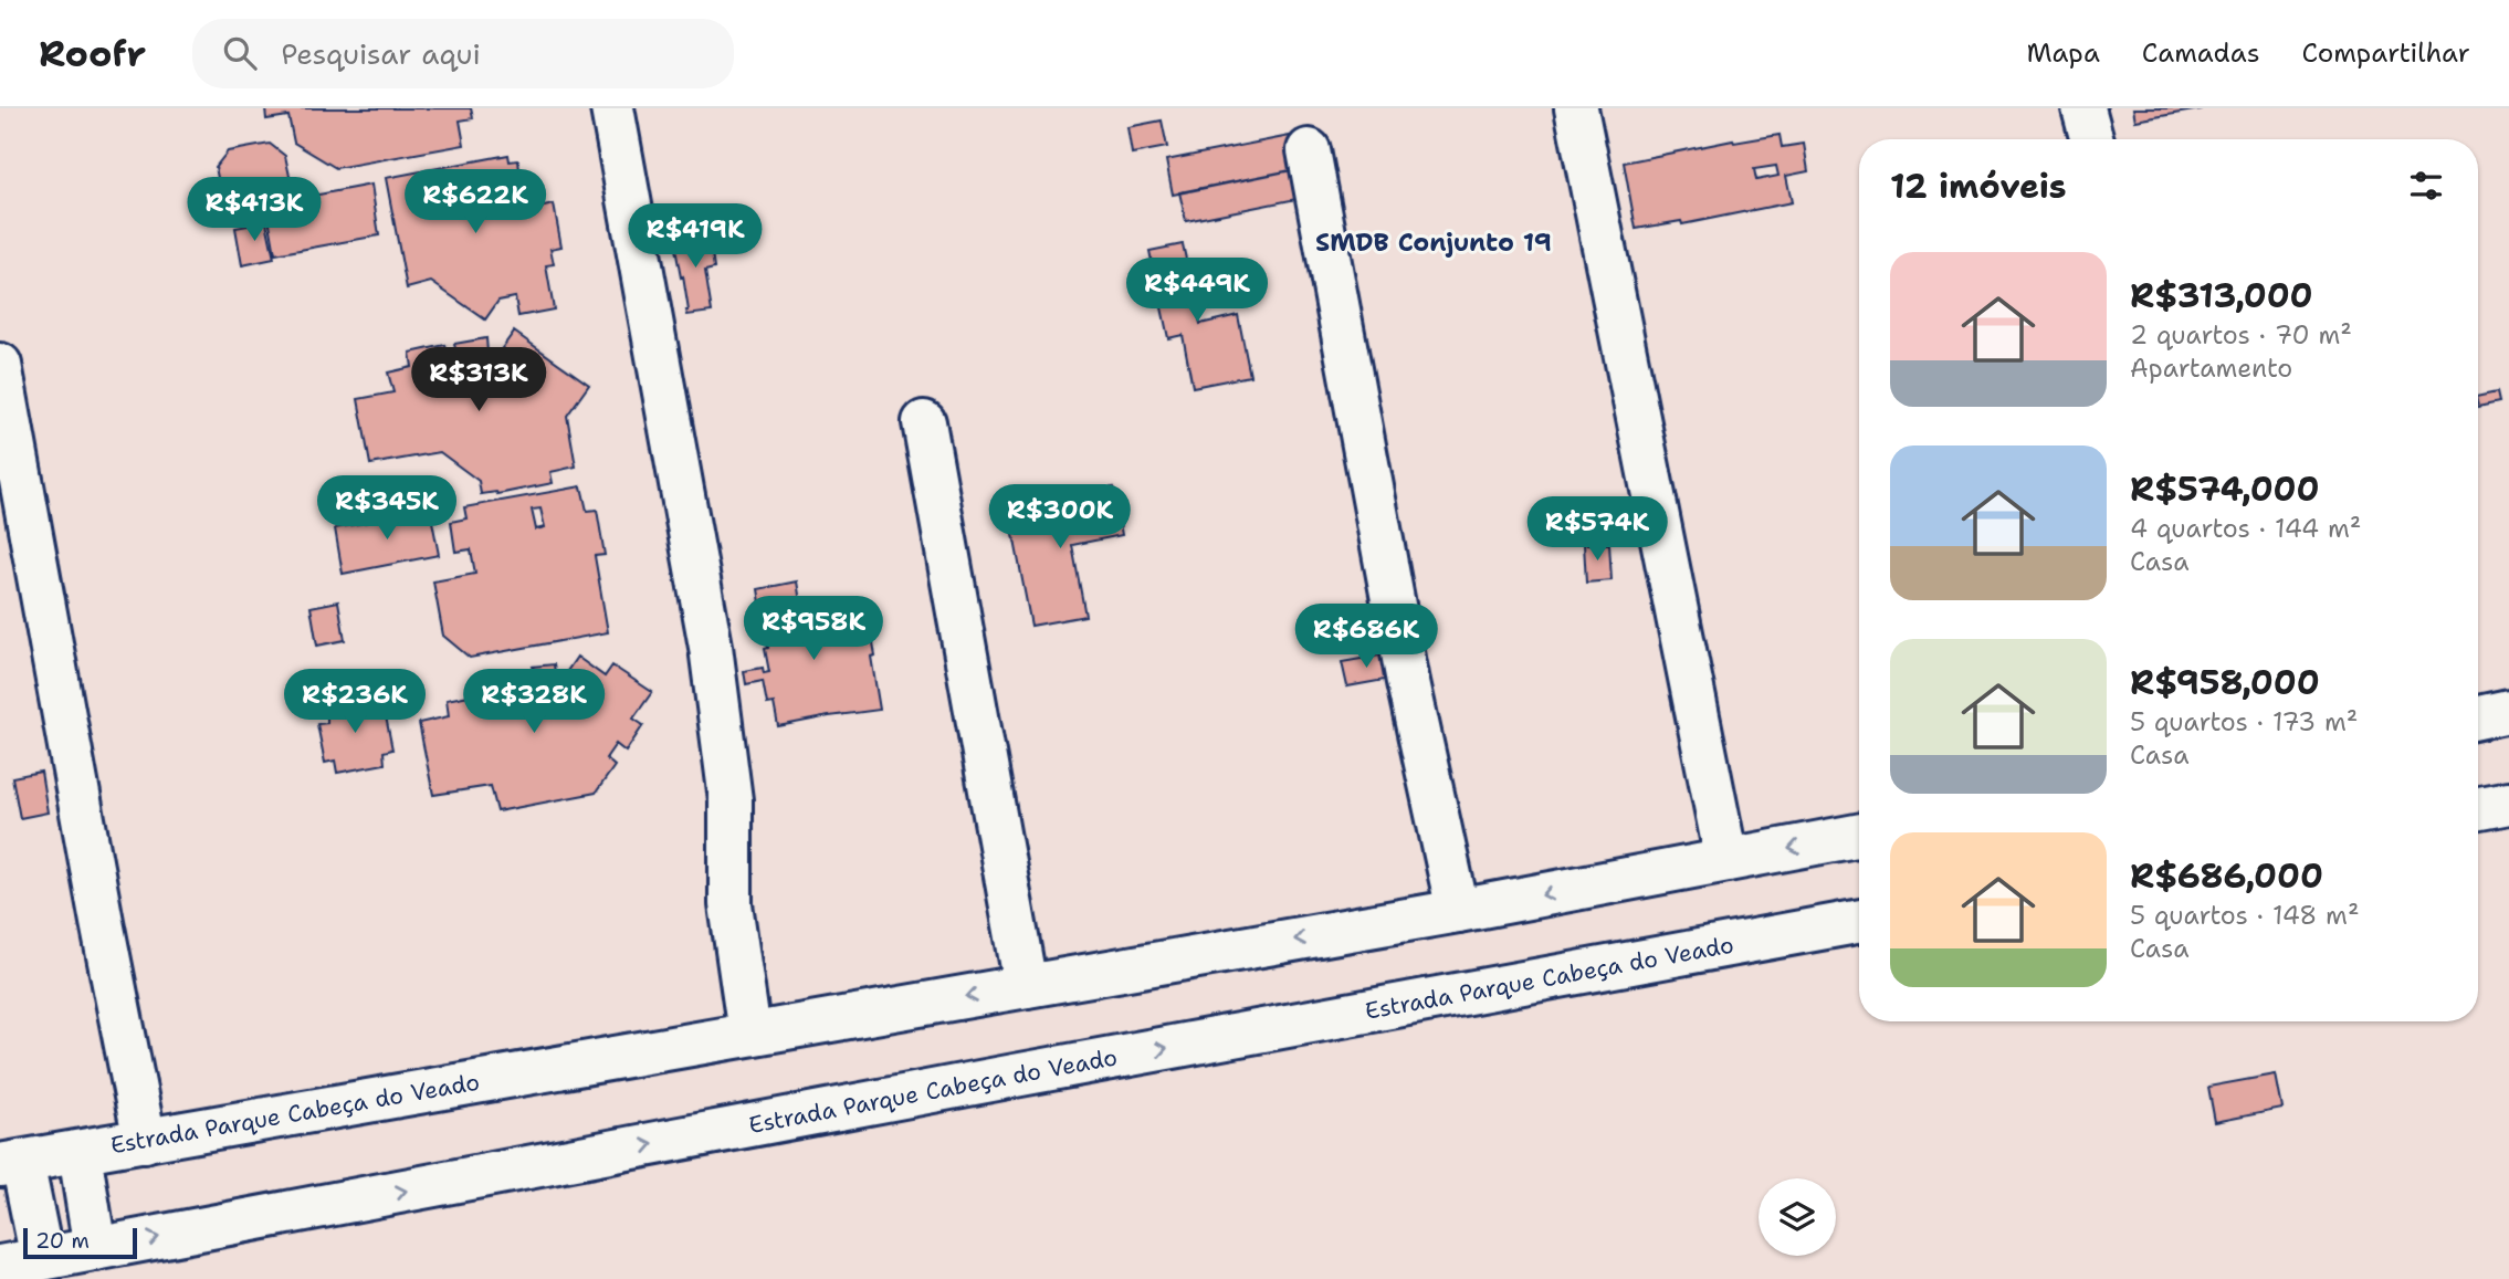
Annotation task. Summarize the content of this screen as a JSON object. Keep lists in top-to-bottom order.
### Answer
{
  "streets": {
    "main road": ["Estrada Parque Cabeça do Veado"]
  },
  "districts": ["SMDB Conjunto 19"],
  "scale_bar": "20 m",
  "page": {
    "header": "Roofr",
    "search": "Pesquisar aqui",
    "nav": ["Mapa", "Camadas", "Compartilhar"],
    "heading": "12 imóveis",
    "price": [
      "R$622K",
      "R$413K",
      "R$419K",
      "R$449K",
      "R$313K",
      "R$345K",
      "R$300K",
      "R$574K",
      "R$958K",
      "R$686K",
      "R$236K",
      "R$328K"
    ],
    "list": [
      {
        "name": "R$313,000",
        "note": "2 quartos · 70 m² · Apartamento"
      },
      {
        "name": "R$574,000",
        "note": "4 quartos · 144 m² · Casa"
      },
      {
        "name": "R$958,000",
        "note": "5 quartos · 173 m² · Casa"
      },
      {
        "name": "R$686,000",
        "note": "5 quartos · 148 m² · Casa"
      }
    ],
    "scale": "20 m"
  }
}
